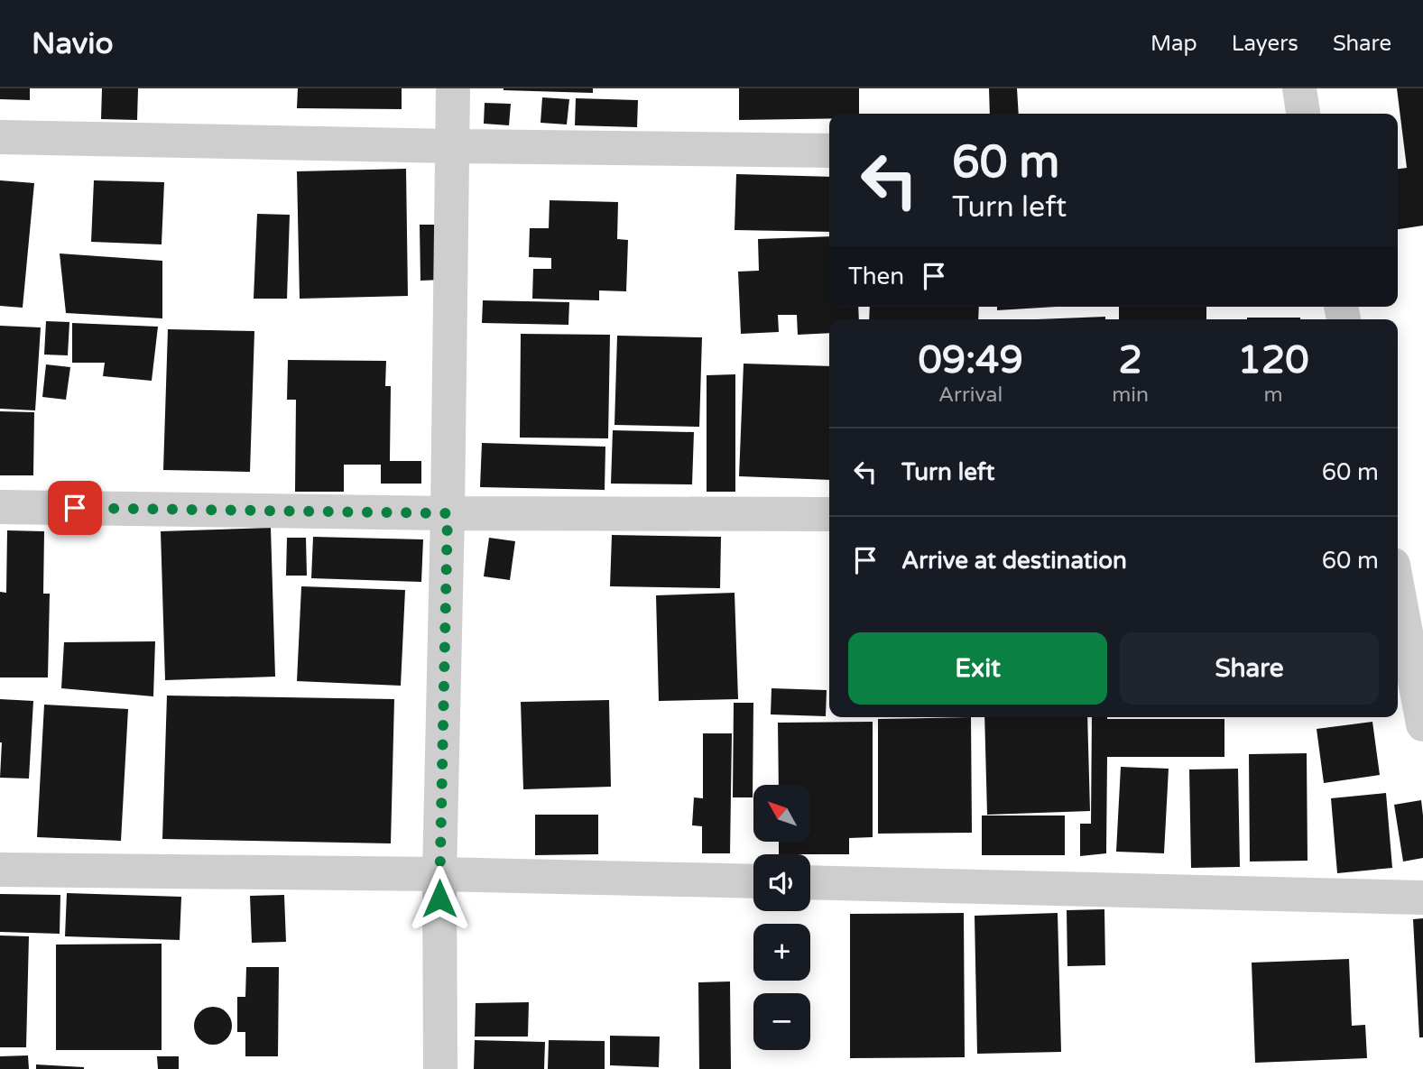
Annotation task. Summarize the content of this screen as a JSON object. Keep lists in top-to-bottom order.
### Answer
{
  "north": "top left",
  "page": {
    "header": "Navio",
    "nav": ["Map", "Layers", "Share"],
    "turn": ["60 m", "Turn left"],
    "then": "Then",
    "eta": [
      "09:49",
      "Arrival",
      "2",
      "min",
      "120",
      "m"
    ],
    "list": [
      {
        "name": "Turn left",
        "value": "60 m"
      },
      {
        "name": "Arrive at destination",
        "value": "60 m"
      }
    ],
    "buttons": ["Exit", "Share"],
    "map_buttons": ["+", "−"]
  }
}
